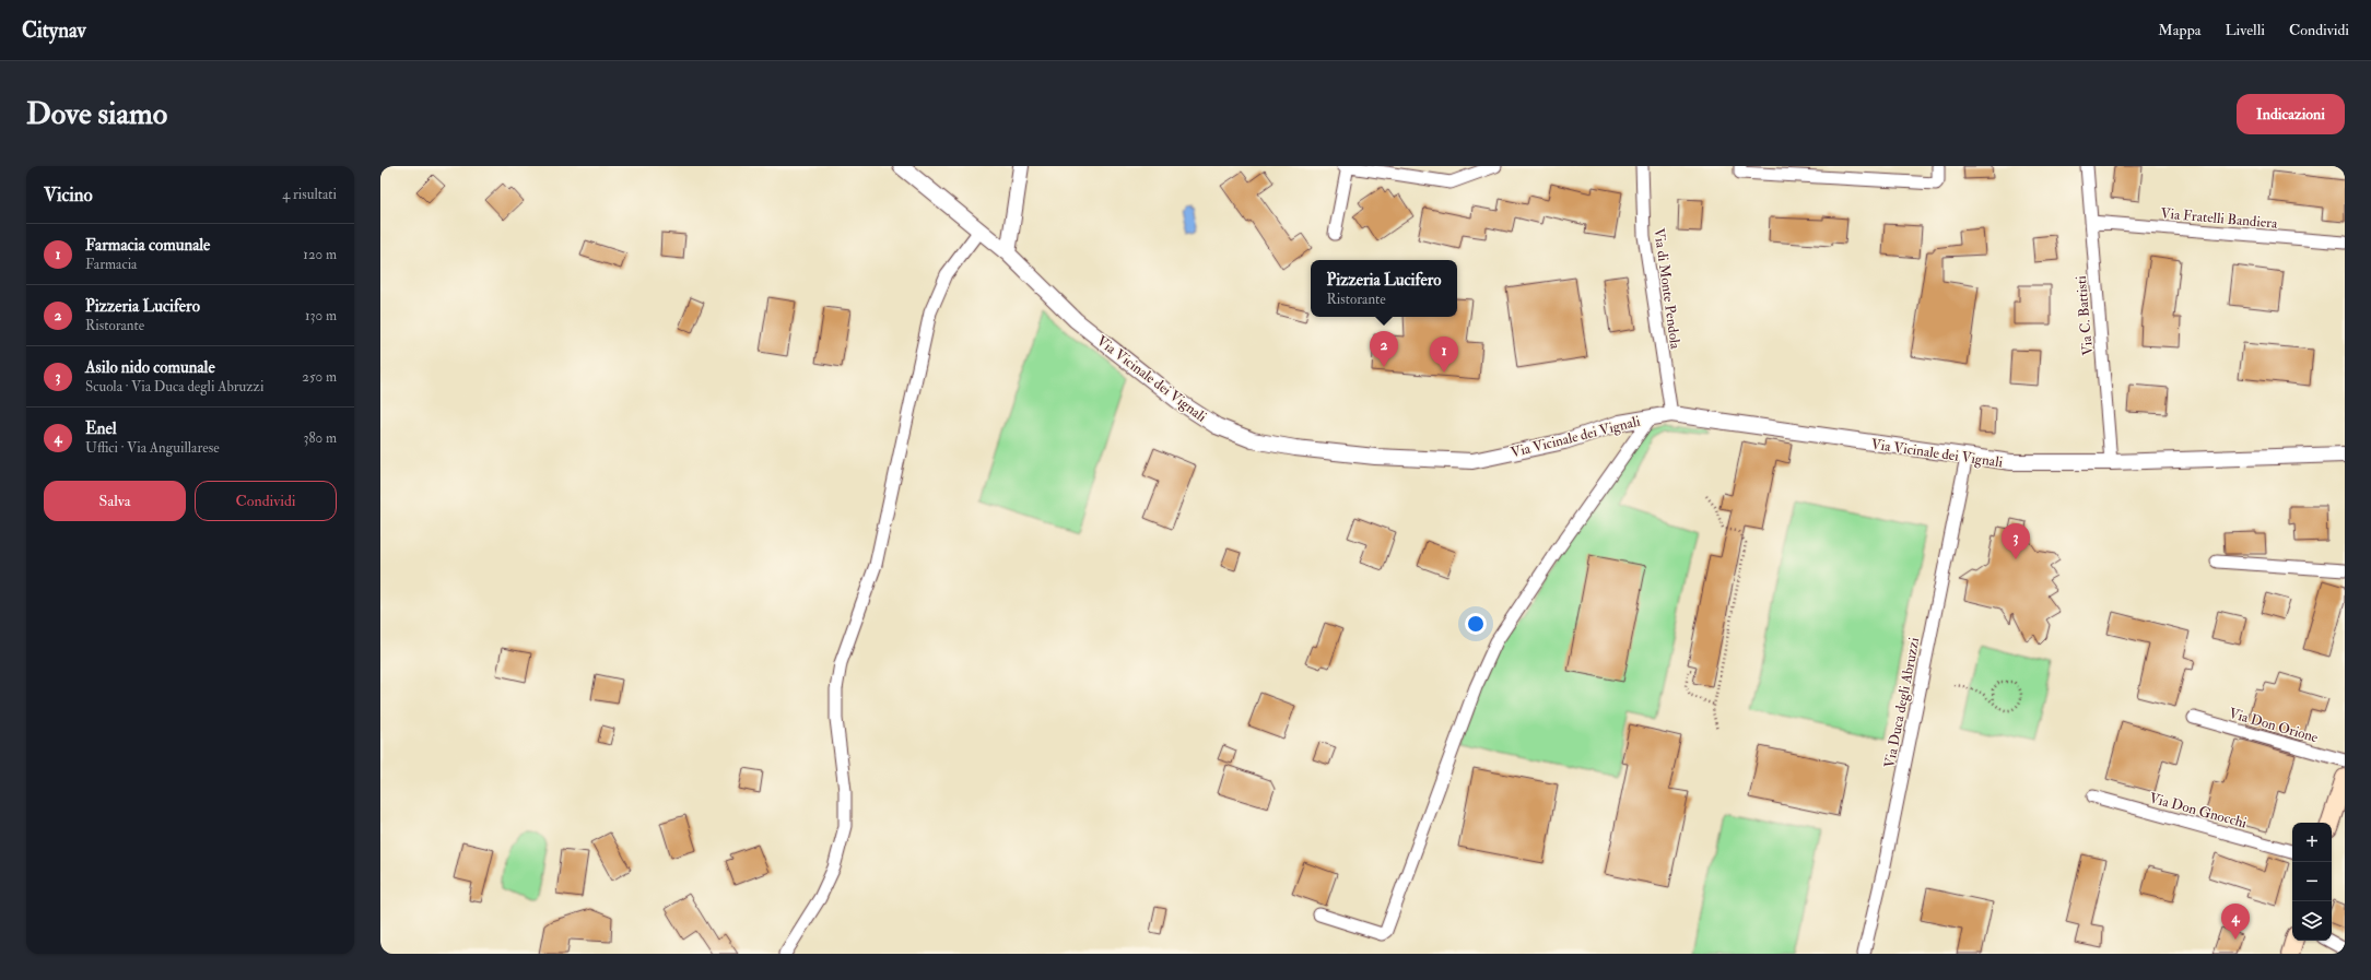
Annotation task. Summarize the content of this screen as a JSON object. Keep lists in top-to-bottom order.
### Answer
{
  "streets": {
    "street": [
      "Via Fratelli Bandiera",
      "Via di Monte Pendola",
      "Via C. Battisti",
      "Via Vicinale dei Vignali",
      "Via Duca degli Abruzzi",
      "Via Don Orione",
      "Via Don Gnocchi"
    ]
  },
  "crossings": [
    ["Via Fratelli Bandiera", "Via C. Battisti"],
    ["Via di Monte Pendola", "Via Vicinale dei Vignali"],
    ["Via C. Battisti", "Via Vicinale dei Vignali"],
    ["Via Vicinale dei Vignali", "Via Duca degli Abruzzi"]
  ],
  "page": {
    "header": "Citynav",
    "nav": ["Mappa", "Livelli", "Condividi"],
    "buttons": [
      "Indicazioni",
      ["Salva", "Condividi"]
    ],
    "title": "Dove siamo",
    "heading": ["Vicino", "4 risultati"],
    "list": [
      {
        "mark": "1",
        "name": "Farmacia comunale",
        "note": "Farmacia",
        "value": "120 m"
      },
      {
        "mark": "2",
        "name": "Pizzeria Lucifero",
        "note": "Ristorante",
        "value": "130 m"
      },
      {
        "mark": "3",
        "name": "Asilo nido comunale",
        "note": "Scuola · Via Duca degli Abruzzi",
        "value": "250 m"
      },
      {
        "mark": "4",
        "name": "Enel",
        "note": "Uffici · Via Anguillarese",
        "value": "380 m"
      }
    ],
    "popup": ["Pizzeria Lucifero", "Ristorante"],
    "pins": [
      "2",
      "1",
      "3",
      "4"
    ],
    "map_buttons": ["+", "−"]
  }
}
